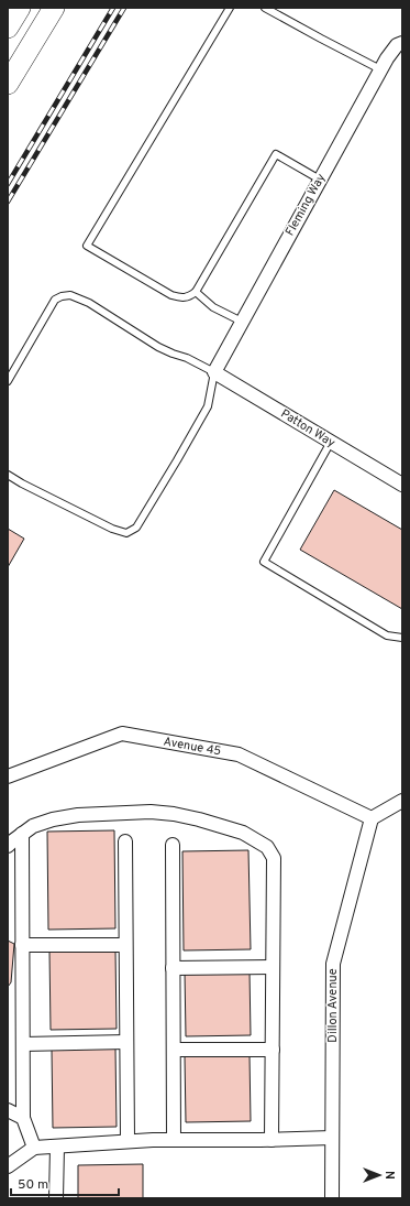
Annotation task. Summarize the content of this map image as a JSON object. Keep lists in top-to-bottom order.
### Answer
{
  "streets": {
    "street": [
      "Fleming Way",
      "Patton Way",
      "Avenue 45",
      "Dillon Avenue"
    ]
  },
  "crossings": [
    ["Fleming Way", "Patton Way"],
    ["Avenue 45", "Dillon Avenue"]
  ],
  "scale_bar": "50 m",
  "north": "right"
}
